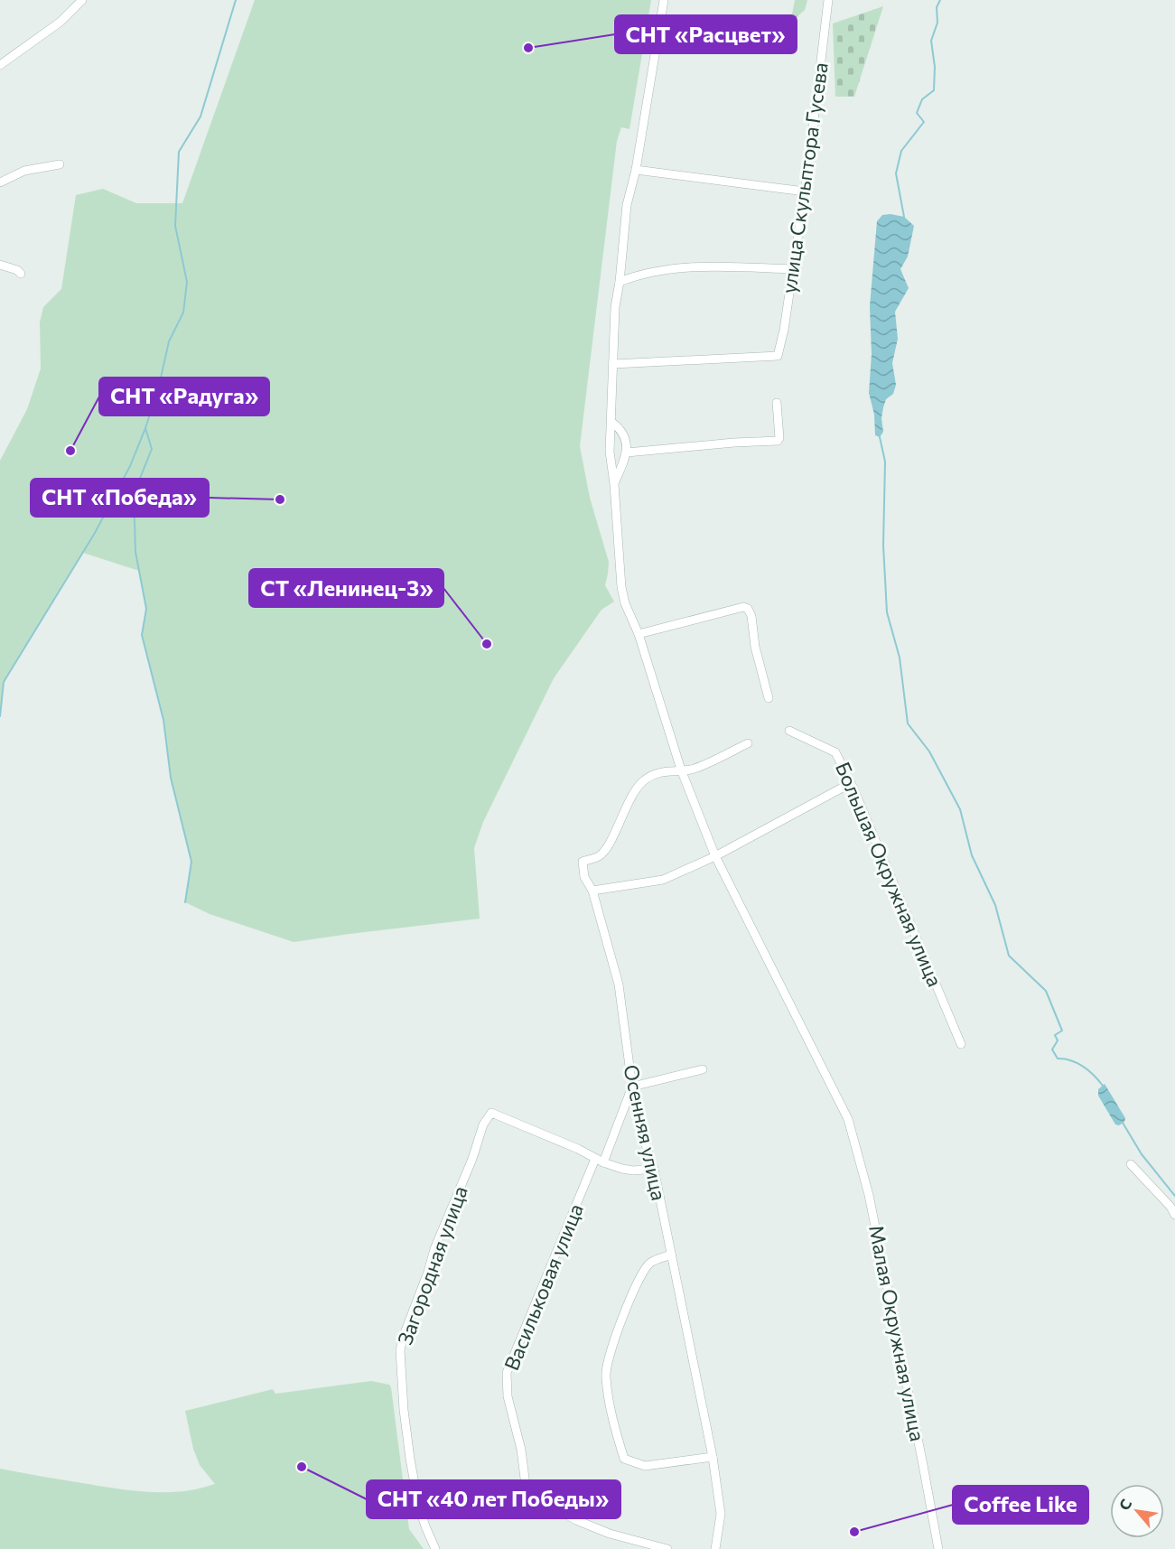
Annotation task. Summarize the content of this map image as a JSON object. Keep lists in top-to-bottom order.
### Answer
{
  "streets": {
    "street": [
      "улица Скульптора Гусева",
      "Большая Окружная улица",
      "Осенняя улица",
      "Загородная улица",
      "Васильковая улица",
      "Малая Окружная улица"
    ]
  },
  "crossings": [
    ["Осенняя улица", "Васильковая улица"],
    ["Осенняя улица", "Малая Окружная улица"],
    ["Загородная улица", "Васильковая улица"]
  ],
  "places": [
    "СНТ «Расцвет»",
    "СНТ «Радуга»",
    "СНТ «Победа»",
    "СТ «Ленинец-3»",
    "СНТ «40 лет Победы»",
    "Coffee Like"
  ],
  "north": "top left"
}
